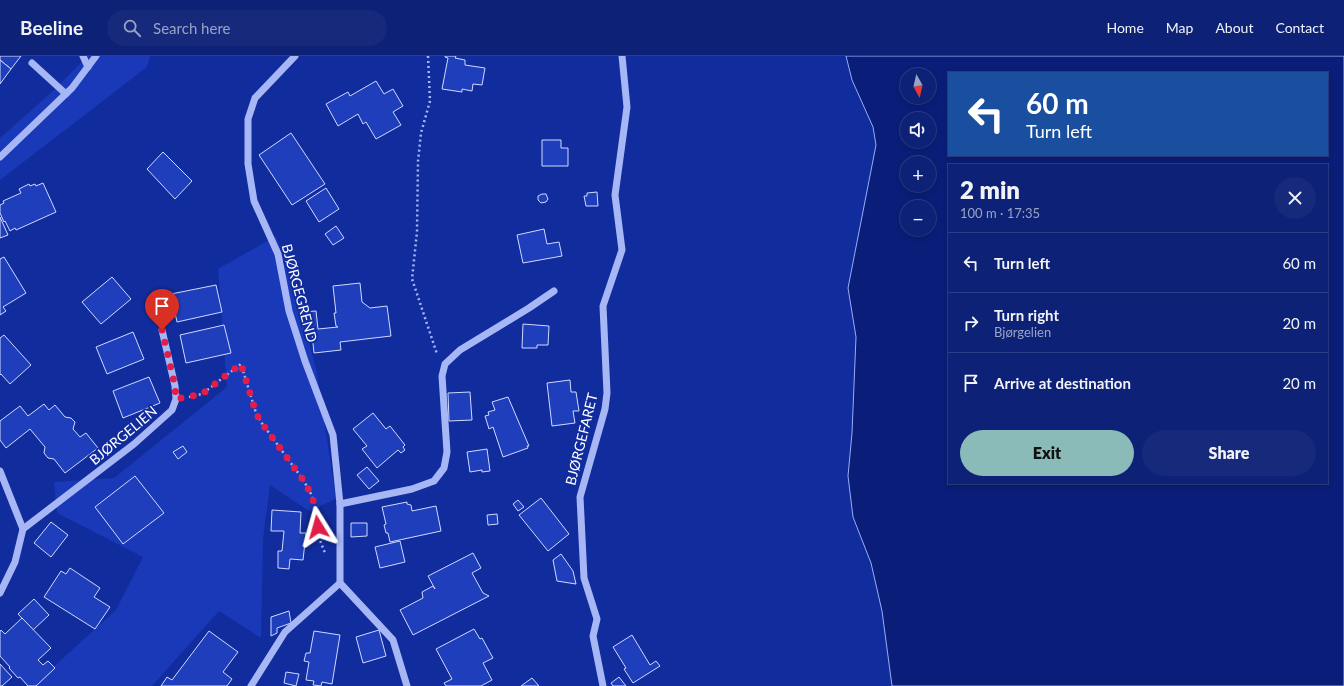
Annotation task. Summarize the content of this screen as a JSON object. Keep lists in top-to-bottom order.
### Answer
{
  "streets": {
    "street": ["BJØRGEGREND", "BJØRGELIEN", "BJØRGEFARET"]
  },
  "north": "bottom",
  "page": {
    "header": "Beeline",
    "search": "Search here",
    "nav": [
      "Home",
      "Map",
      "About",
      "Contact"
    ],
    "map_buttons": ["+", "−"],
    "turn": ["60 m", "Turn left"],
    "heading": ["2 min", "100 m · 17:35"],
    "list": [
      {
        "name": "Turn left",
        "value": "60 m"
      },
      {
        "name": "Turn right",
        "note": "Bjørgelien",
        "value": "20 m"
      },
      {
        "name": "Arrive at destination",
        "value": "20 m"
      }
    ],
    "buttons": ["Exit", "Share"]
  }
}
